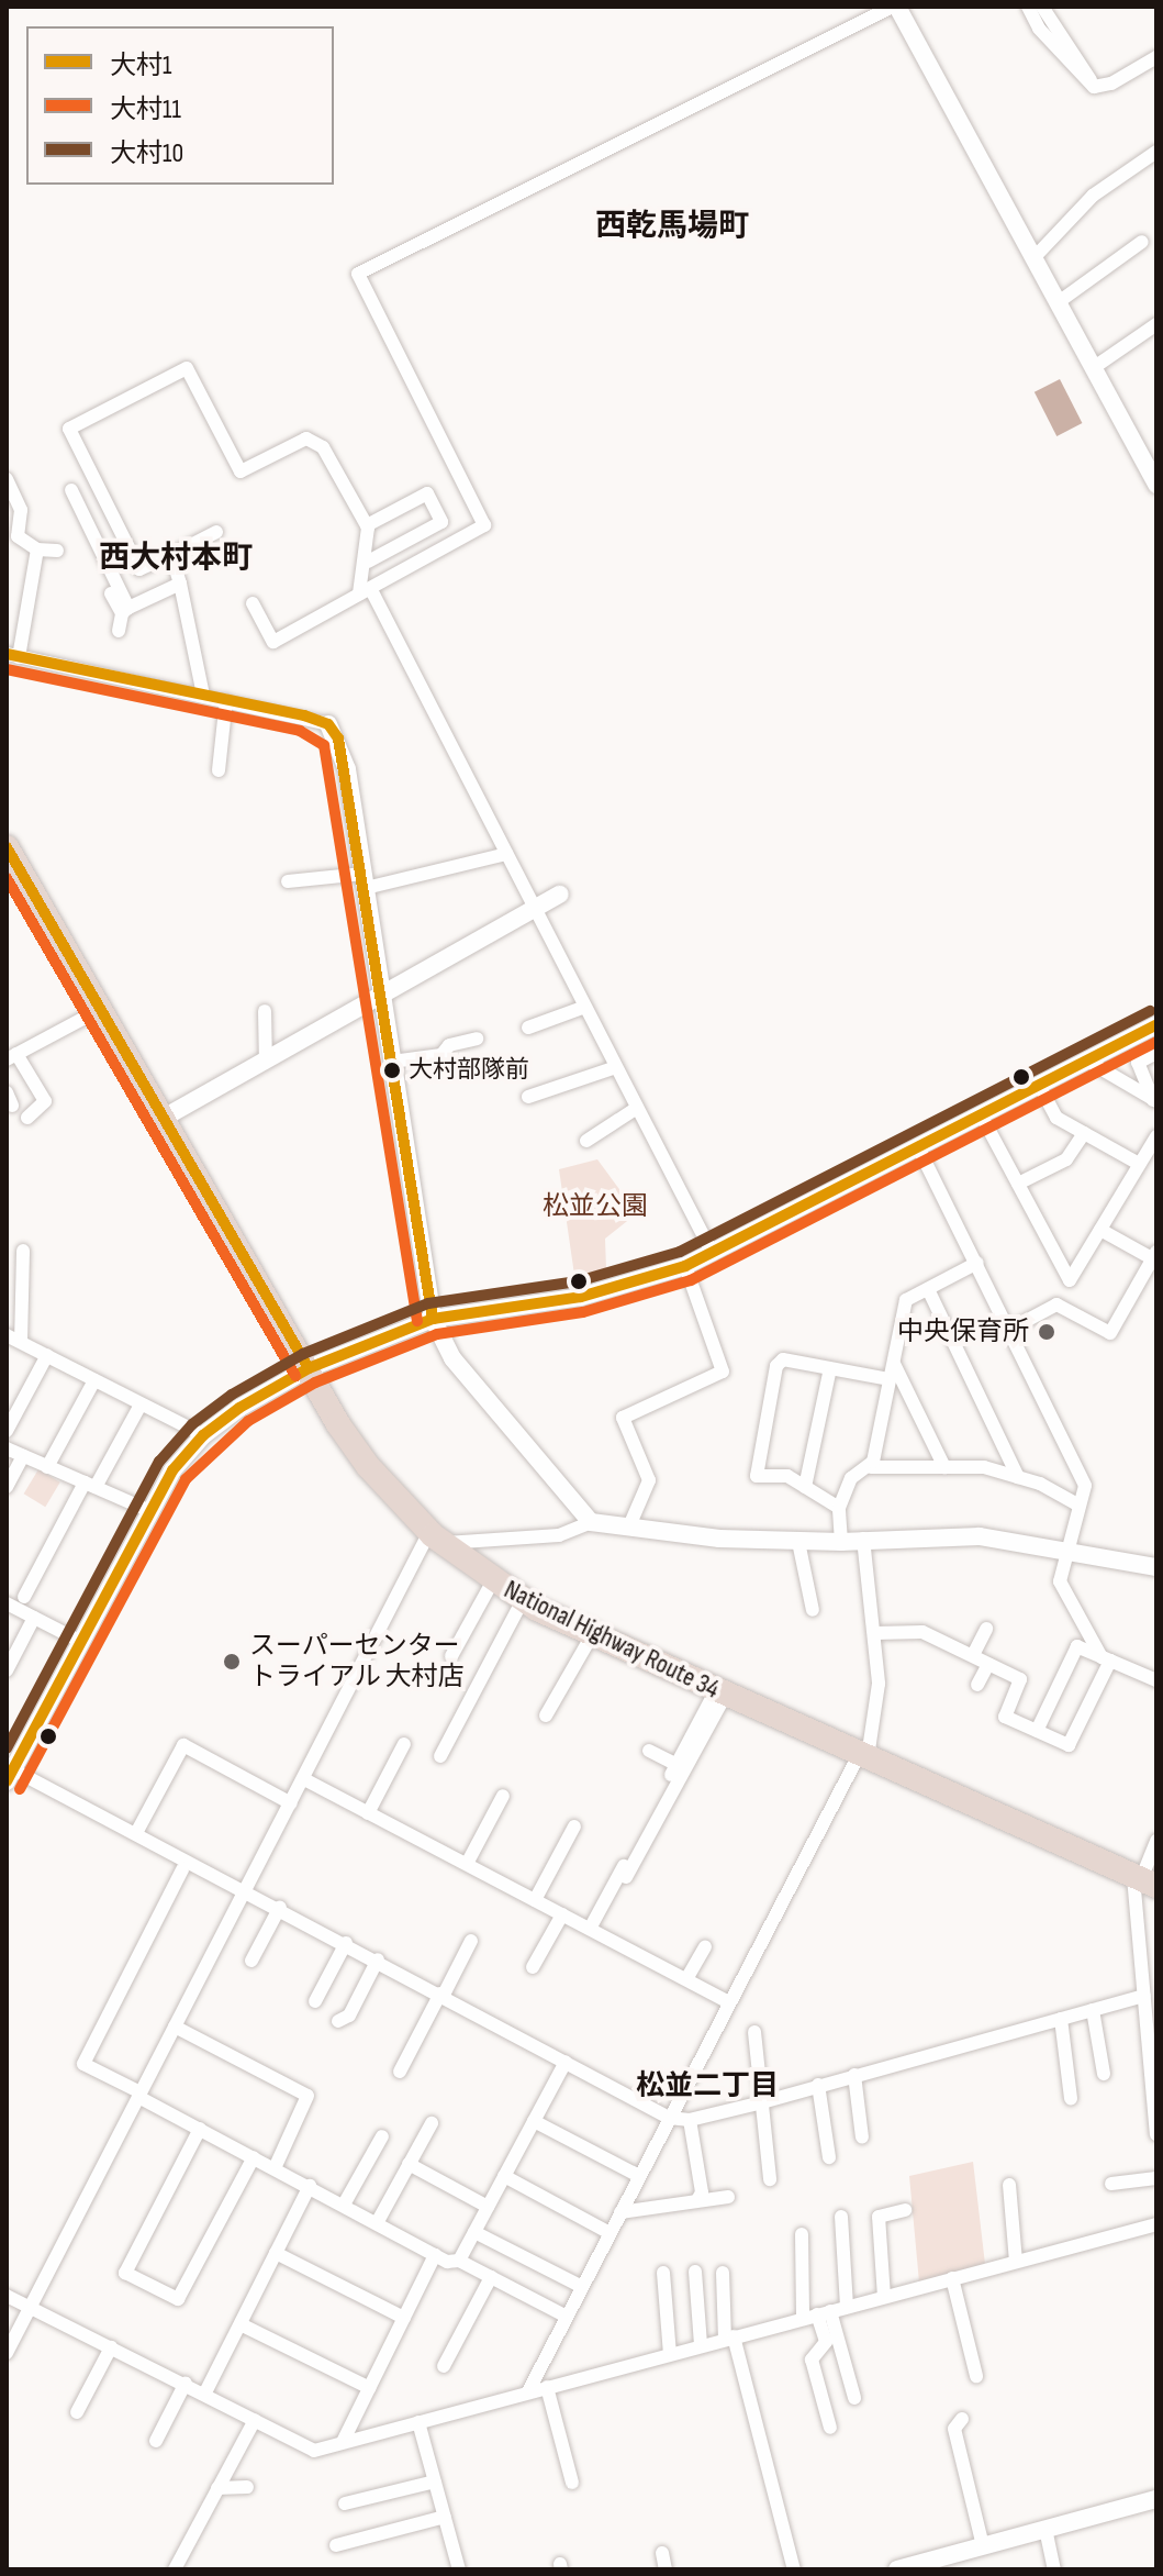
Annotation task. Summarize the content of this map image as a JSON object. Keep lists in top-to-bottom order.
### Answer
{
  "streets": {
    "highway": ["National Highway Route 34"]
  },
  "districts": ["西乾馬場町", "西大村本町", "松並二丁目"],
  "parks": ["松並公園"],
  "places": ["大村部隊前", "中央保育所", "スーパーセンター トライアル 大村店"],
  "lines": ["transit line 大村1", "transit line 大村11", "transit line 大村10"],
  "legend": ["大村1", "大村11", "大村10"]
}
